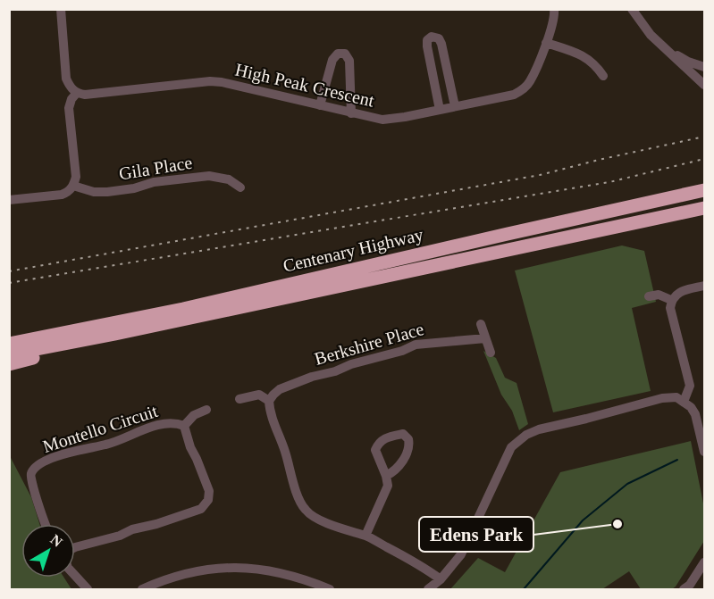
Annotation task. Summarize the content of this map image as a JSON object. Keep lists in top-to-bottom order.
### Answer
{
  "streets": {
    "highway": ["Centenary Highway"],
    "street": [
      "High Peak Crescent",
      "Gila Place",
      "Berkshire Place",
      "Montello Circuit"
    ]
  },
  "places": ["Edens Park"],
  "north": "top right"
}
